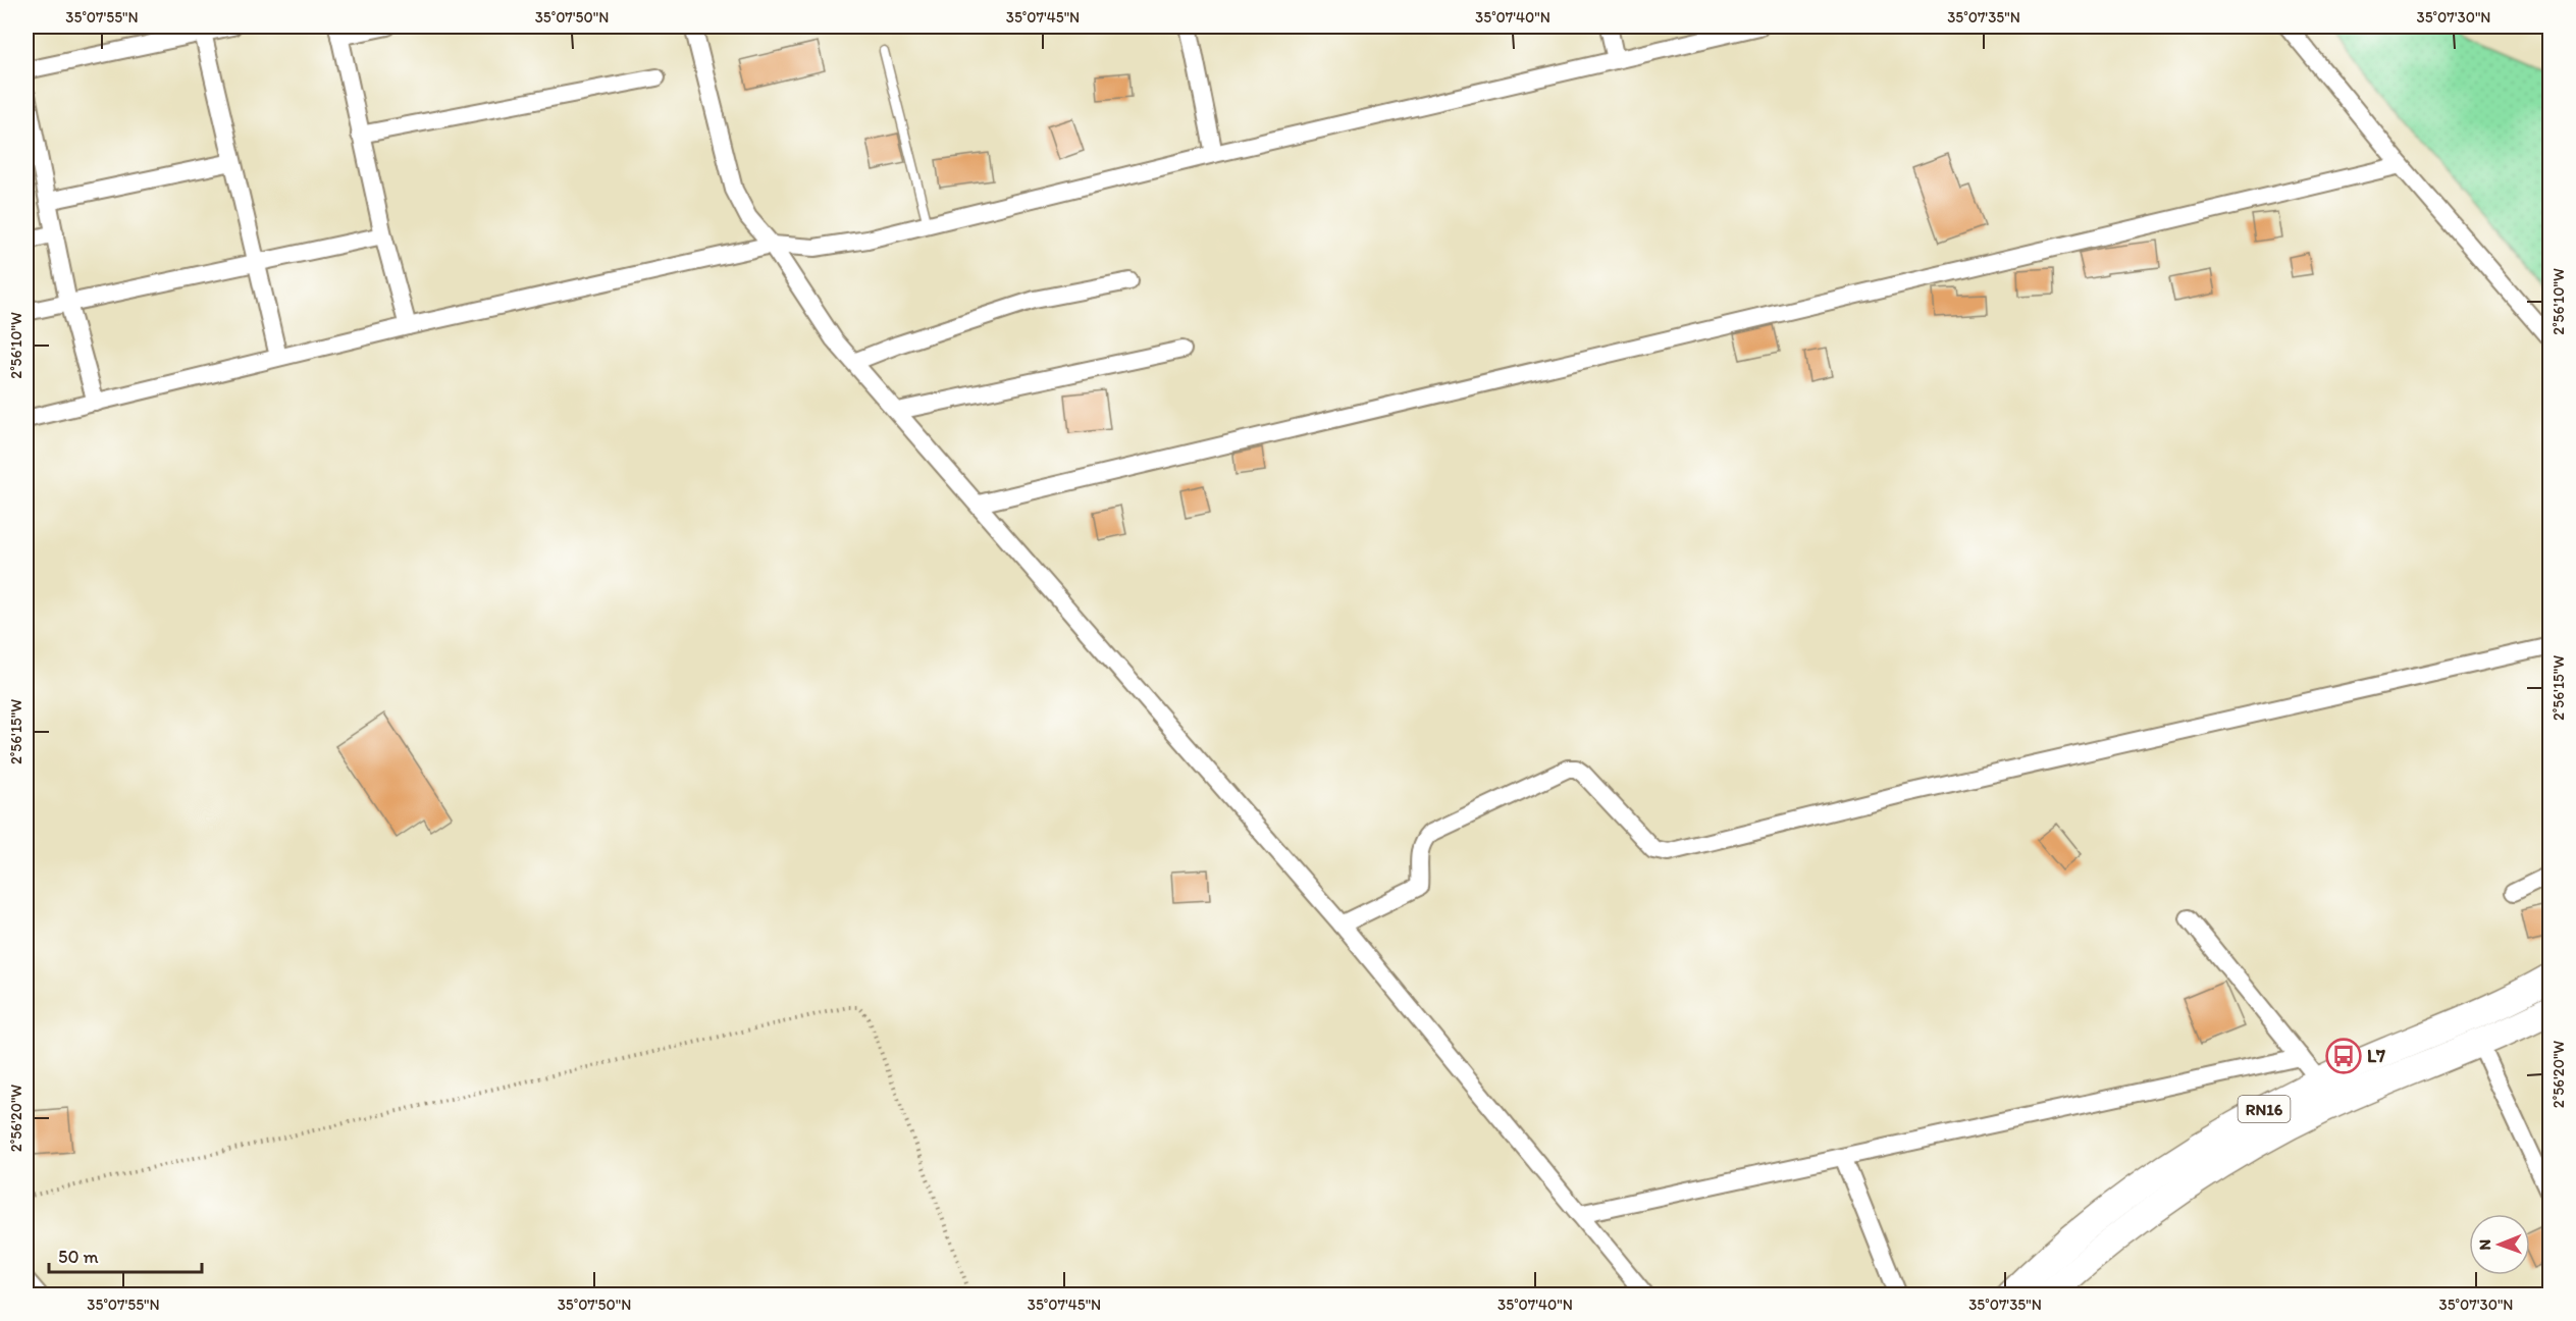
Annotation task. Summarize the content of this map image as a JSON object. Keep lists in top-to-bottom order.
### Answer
{
  "streets": {
    "highway": ["RN16"]
  },
  "places": {
    "bus stop": ["L7"]
  },
  "scale_bar": "50 m",
  "north": "left",
  "coordinates": [
    "35°07'55\"N",
    "35°07'50\"N",
    "35°07'45\"N",
    "35°07'40\"N",
    "35°07'35\"N",
    "35°07'30\"N",
    "2°56'10\"W",
    "2°56'15\"W",
    "2°56'20\"W"
  ]
}
